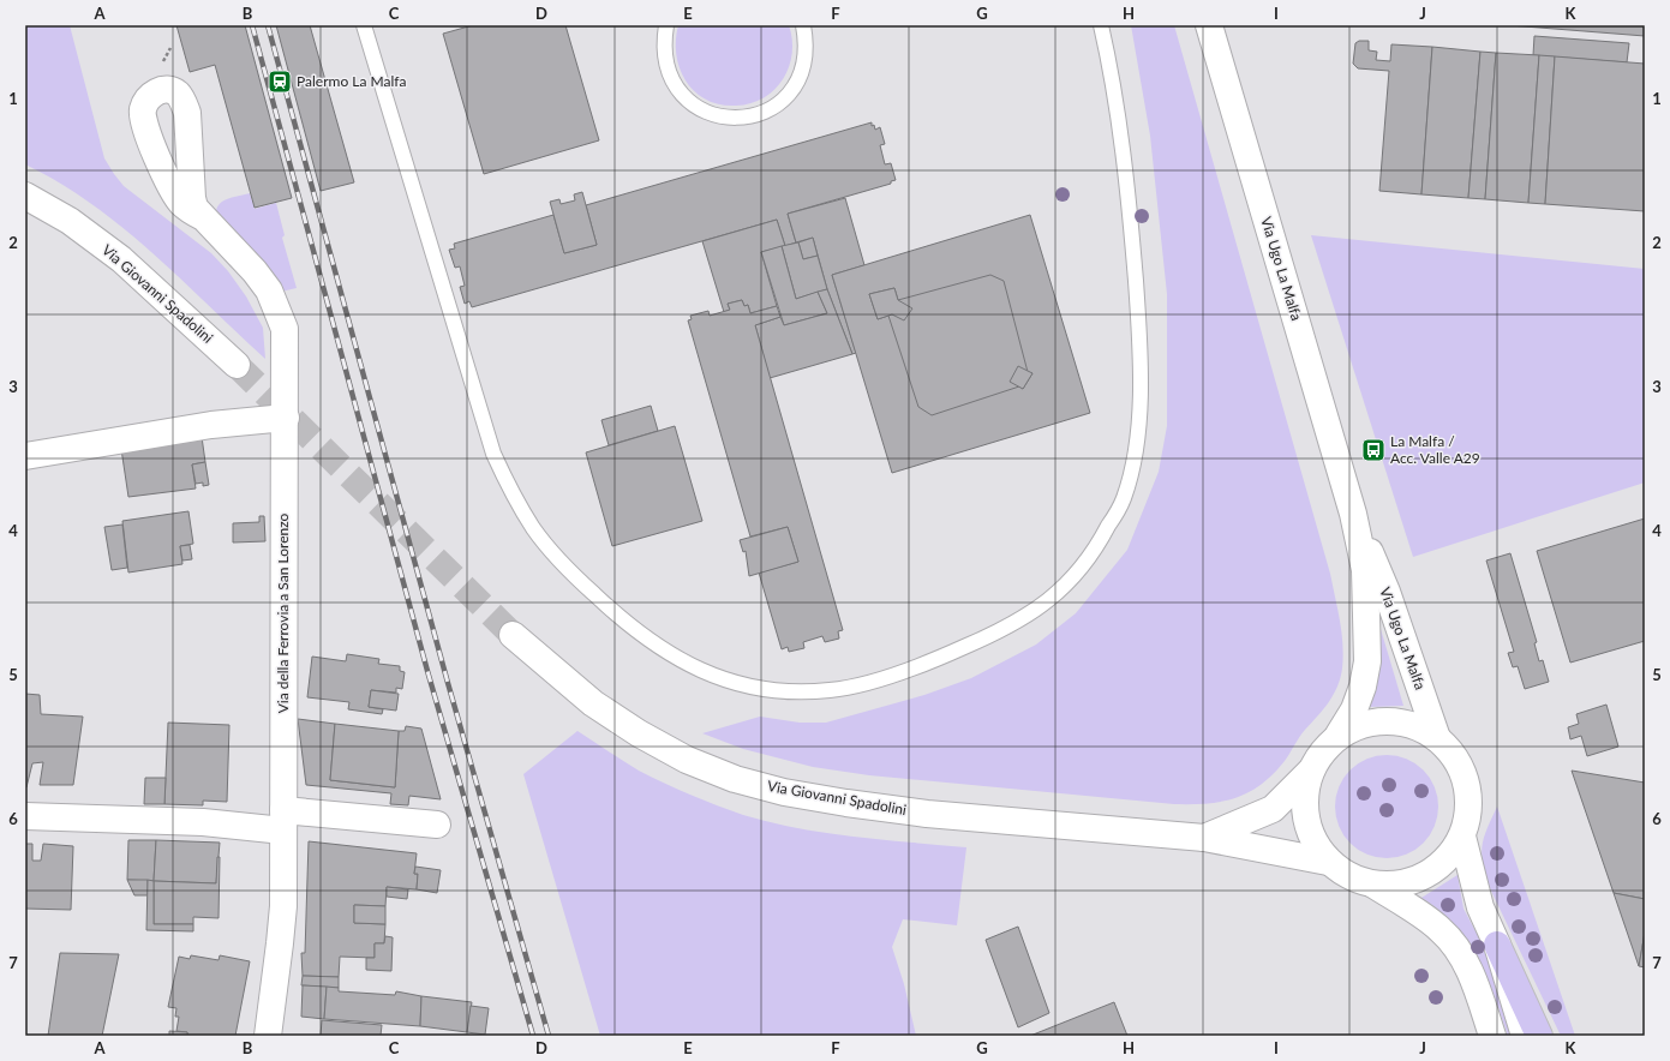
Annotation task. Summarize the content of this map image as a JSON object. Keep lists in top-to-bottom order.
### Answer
{
  "streets": {
    "street": ["Via Ugo La Malfa", "Via Giovanni Spadolini", "Via della Ferrovia a San Lorenzo"]
  },
  "crossings": [
    ["Via Ugo La Malfa", "Via Giovanni Spadolini"]
  ],
  "places": {
    "station": ["Palermo La Malfa"],
    "bus stop": ["La Malfa / Acc. Valle A29"]
  },
  "grid": {
    "columns": [
      "A",
      "B",
      "C",
      "D",
      "E",
      "F",
      "G",
      "H",
      "I",
      "J",
      "K"
    ],
    "rows": [
      "1",
      "2",
      "3",
      "4",
      "5",
      "6",
      "7"
    ]
  }
}
